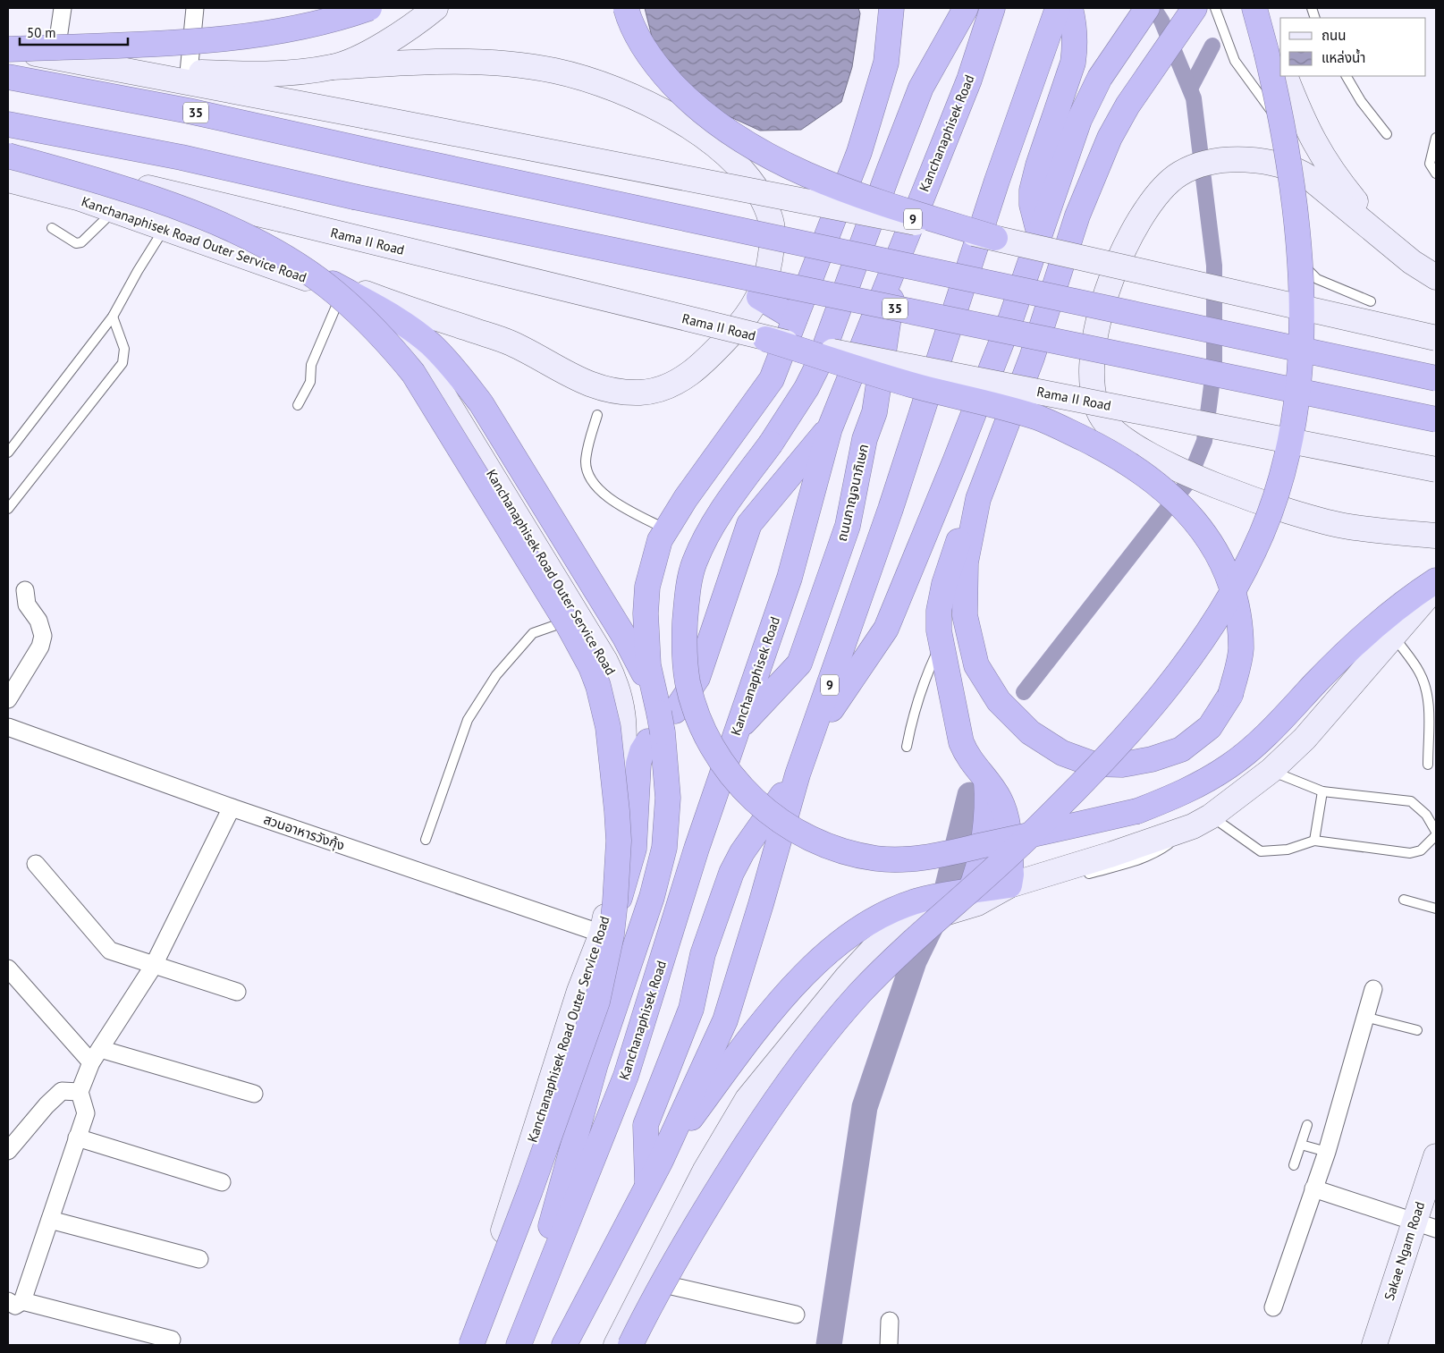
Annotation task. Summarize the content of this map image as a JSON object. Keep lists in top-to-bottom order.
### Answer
{
  "streets": {
    "highway": [
      "35",
      "Kanchanaphisek Road",
      "9",
      "ถนนกาญจนาภิเษก"
    ],
    "main road": ["Kanchanaphisek Road Outer Service Road", "Rama II Road", "Sakae Ngam Road"],
    "street": ["สวนอาหารวังกุ้ง"]
  },
  "crossings": [
    ["Kanchanaphisek Road", "ถนนกาญจนาภิเษก"],
    ["Kanchanaphisek Road Outer Service Road", "สวนอาหารวังกุ้ง"]
  ],
  "legend": ["ถนน", "แหล่งน้ำ"],
  "scale_bar": "50 m"
}
